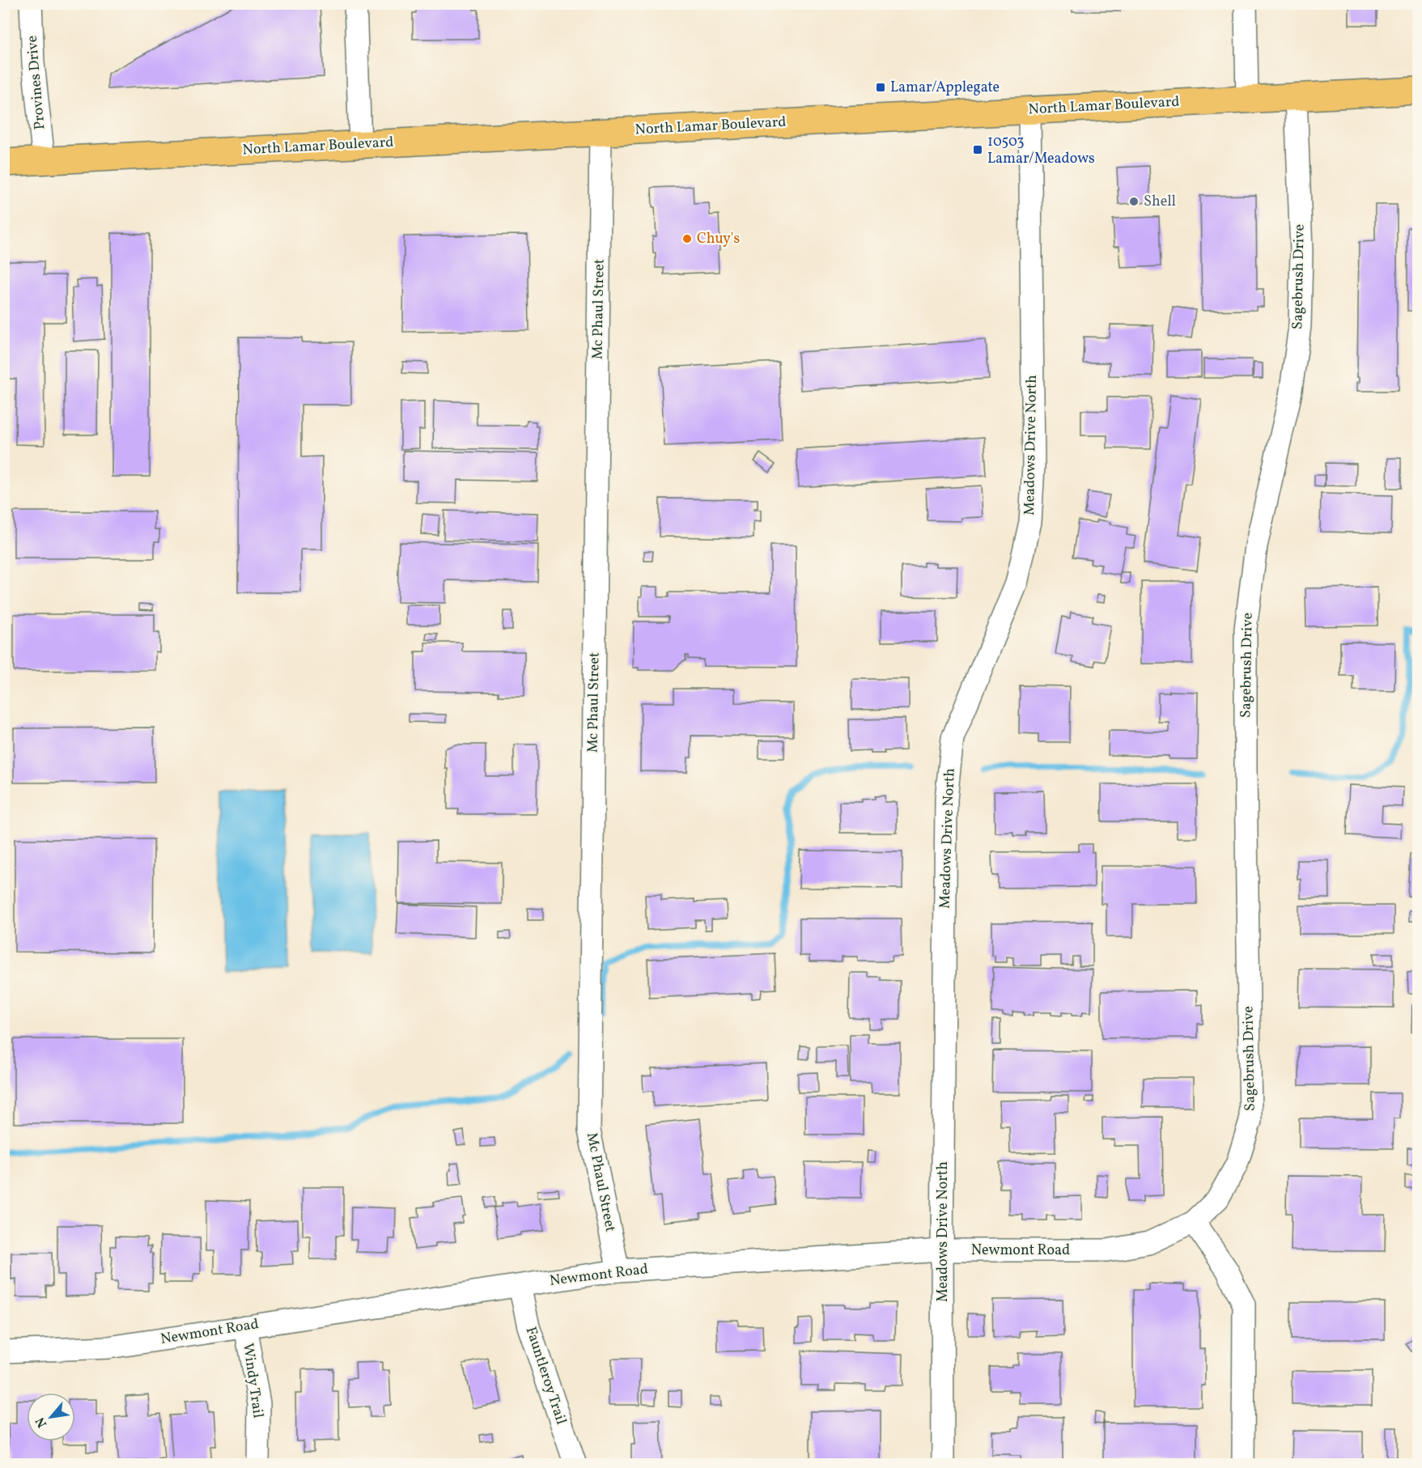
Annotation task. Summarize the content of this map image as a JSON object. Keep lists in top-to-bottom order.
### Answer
{
  "streets": {
    "main road": ["North Lamar Boulevard"],
    "street": [
      "Provines Drive",
      "Sagebrush Drive",
      "Mc Phaul Street",
      "Meadows Drive North",
      "Newmont Road",
      "Fauntleroy Trail",
      "Windy Trail"
    ]
  },
  "crossings": [
    ["Provines Drive", "North Lamar Boulevard"],
    ["North Lamar Boulevard", "Sagebrush Drive"],
    ["North Lamar Boulevard", "Mc Phaul Street"],
    ["North Lamar Boulevard", "Meadows Drive North"],
    ["Sagebrush Drive", "Newmont Road"],
    ["Mc Phaul Street", "Newmont Road"],
    ["Meadows Drive North", "Newmont Road"],
    ["Newmont Road", "Fauntleroy Trail"],
    ["Newmont Road", "Windy Trail"]
  ],
  "places": {
    "transit": ["Lamar/Applegate", "10503 Lamar/Meadows"],
    "other": ["Shell", "Chuy's"]
  },
  "north": "bottom left"
}
